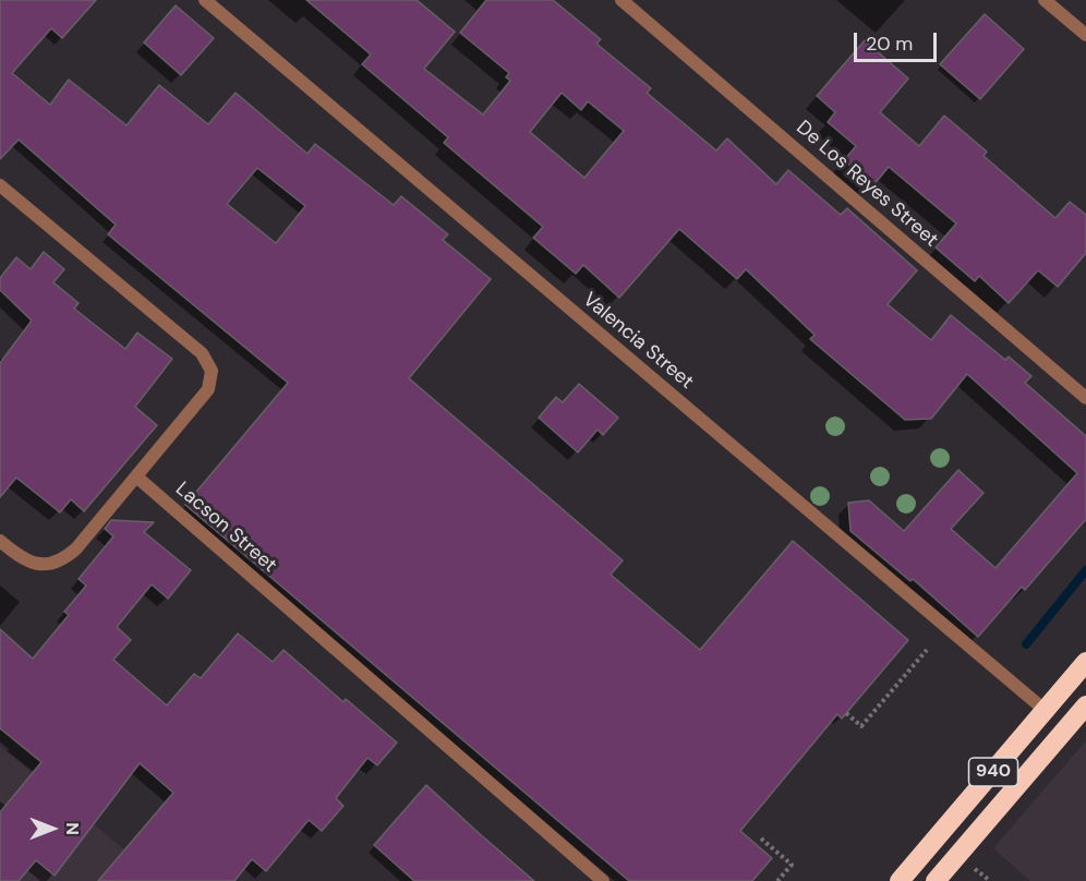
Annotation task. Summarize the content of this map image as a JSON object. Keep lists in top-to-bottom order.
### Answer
{
  "streets": {
    "highway": ["940"],
    "street": ["De Los Reyes Street", "Valencia Street", "Lacson Street"]
  },
  "crossings": [
    ["Valencia Street", "940"]
  ],
  "scale_bar": "20 m",
  "north": "right"
}
